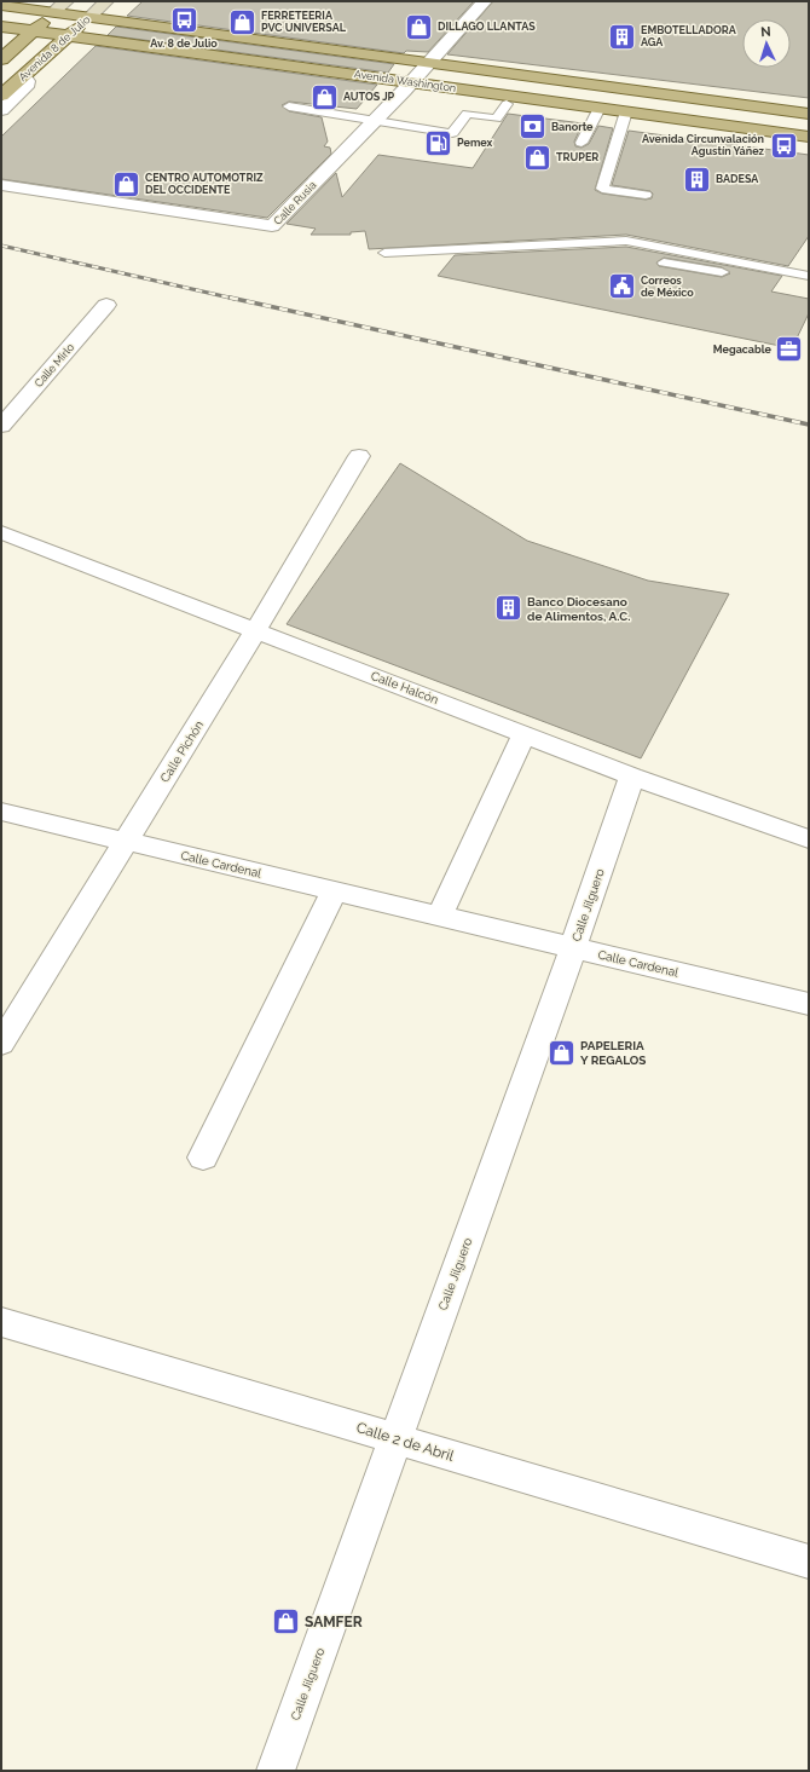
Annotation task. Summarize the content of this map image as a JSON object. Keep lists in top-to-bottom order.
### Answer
{
  "streets": {
    "main road": ["Avenida 8 de Julio", "Avenida Washington"],
    "street": [
      "Calle Rusia",
      "Calle Mirlo",
      "Calle Halcón",
      "Calle Pichón",
      "Calle Cardenal",
      "Calle Jilguero",
      "Calle 2 de Abril"
    ]
  },
  "crossings": [
    ["Avenida 8 de Julio", "Avenida Washington"],
    ["Avenida Washington", "Calle Rusia"],
    ["Calle Halcón", "Calle Pichón"],
    ["Calle Halcón", "Calle Jilguero"],
    ["Calle Pichón", "Calle Cardenal"],
    ["Calle Cardenal", "Calle Jilguero"],
    ["Calle Jilguero", "Calle 2 de Abril"]
  ],
  "places": {
    "bus stop": ["Av. 8 de Julio", "Avenida Circunvalación Agustín Yáñez"],
    "shop": [
      "FERRETEERIA PVC UNIVERSAL",
      "DILLAGO LLANTAS",
      "AUTOS JP",
      "TRUPER",
      "CENTRO AUTOMOTRIZ DEL OCCIDENTE",
      "PAPELERIA Y REGALOS",
      "SAMFER"
    ],
    "building": ["EMBOTELLADORA AGA", "BADESA", "Banco Diocesano de Alimentos, A.C."],
    "bank": ["Banorte"],
    "fuel station": ["Pemex"],
    "public building": ["Correos de México"],
    "office": ["Megacable"]
  },
  "north": "top"
}
